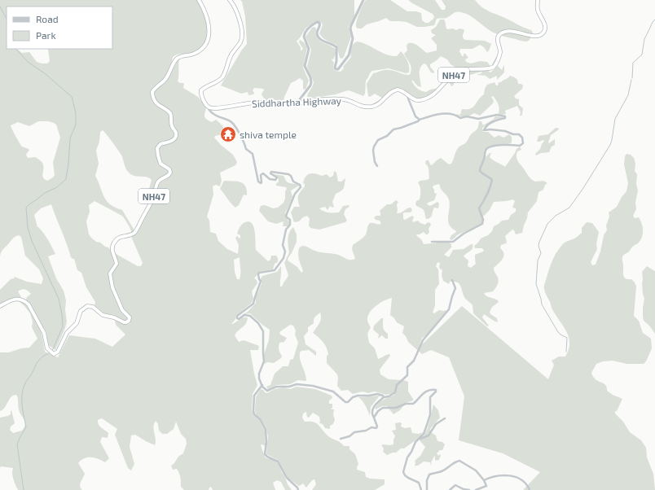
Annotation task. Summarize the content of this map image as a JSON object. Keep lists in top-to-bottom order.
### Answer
{
  "streets": {
    "highway": ["NH47", "Siddhartha Highway"]
  },
  "places": {
    "temple": ["shiva temple"]
  },
  "legend": ["Road", "Park"]
}
